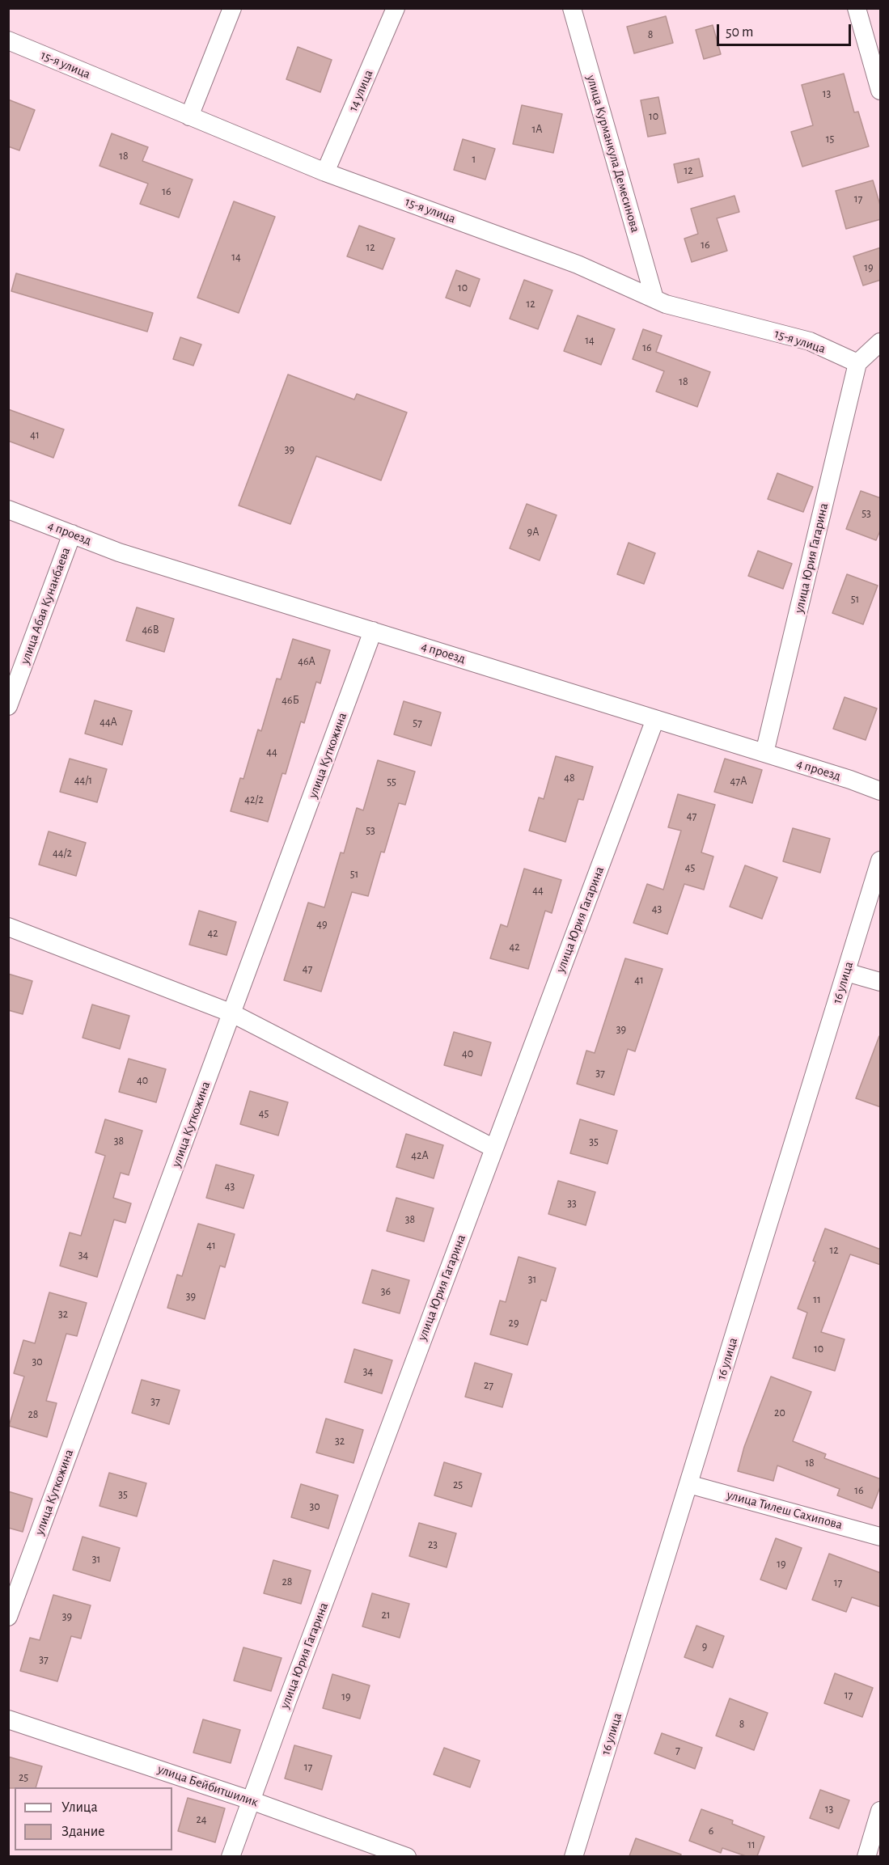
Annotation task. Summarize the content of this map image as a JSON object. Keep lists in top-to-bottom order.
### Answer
{
  "streets": {
    "street": [
      "15-я улица",
      "14 улица",
      "улица Курманкула Демесинова",
      "4 проезд",
      "улица Юрия Гагарина",
      "улица Абая Кунанбаева",
      "улица Куткожина",
      "16 улица",
      "улица Тилеш Сахипова",
      "улица Бейбитшилик"
    ]
  },
  "crossings": [
    ["15-я улица", "14 улица"],
    ["15-я улица", "улица Курманкула Демесинова"],
    ["15-я улица", "улица Юрия Гагарина"],
    ["4 проезд", "улица Юрия Гагарина"],
    ["4 проезд", "улица Абая Кунанбаева"],
    ["4 проезд", "улица Куткожина"],
    ["улица Юрия Гагарина", "улица Бейбитшилик"],
    ["16 улица", "улица Тилеш Сахипова"]
  ],
  "house_numbers": [
    "8",
    "13",
    "10",
    "1А",
    "15",
    "18",
    "1",
    "12",
    "16",
    "17",
    "16",
    "12",
    "14",
    "19",
    "10",
    "12",
    "14",
    "16",
    "18",
    "41",
    "39",
    "53",
    "9А",
    "51",
    "46В",
    "46А",
    "46Б",
    "44А",
    "57",
    "44",
    "48",
    "44/1",
    "47А",
    "55",
    "42/2",
    "47",
    "53",
    "44/2",
    "45",
    "51",
    "44",
    "43",
    "49",
    "42",
    "42",
    "47",
    "41",
    "39",
    "40",
    "37",
    "40",
    "45",
    "38",
    "35",
    "42А",
    "43",
    "33",
    "38",
    "41",
    "12",
    "34",
    "31",
    "36",
    "39",
    "11",
    "32",
    "29",
    "10",
    "30",
    "34",
    "27",
    "37",
    "20",
    "28",
    "32",
    "18",
    "25",
    "16",
    "35",
    "30",
    "23",
    "31",
    "19",
    "28",
    "17",
    "21",
    "39",
    "9",
    "37",
    "17",
    "19",
    "8",
    "7",
    "17",
    "25",
    "13",
    "24",
    "6",
    "11"
  ],
  "legend": ["Улица", "Здание"],
  "scale_bar": "50 m"
}
